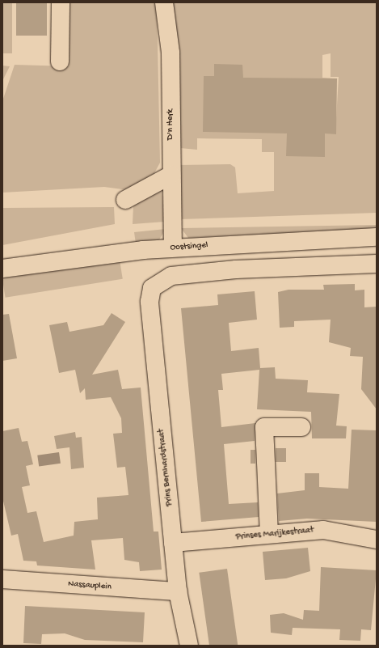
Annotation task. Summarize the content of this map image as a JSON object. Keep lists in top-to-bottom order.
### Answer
{
  "streets": {
    "street": [
      "D'n Herk",
      "Oostsingel",
      "Prins Bernhardstraat",
      "Prinses Marijkestraat",
      "Nassauplein"
    ]
  },
  "crossings": [
    ["D'n Herk", "Oostsingel"],
    ["Prins Bernhardstraat", "Prinses Marijkestraat"],
    ["Prins Bernhardstraat", "Nassauplein"]
  ]
}
